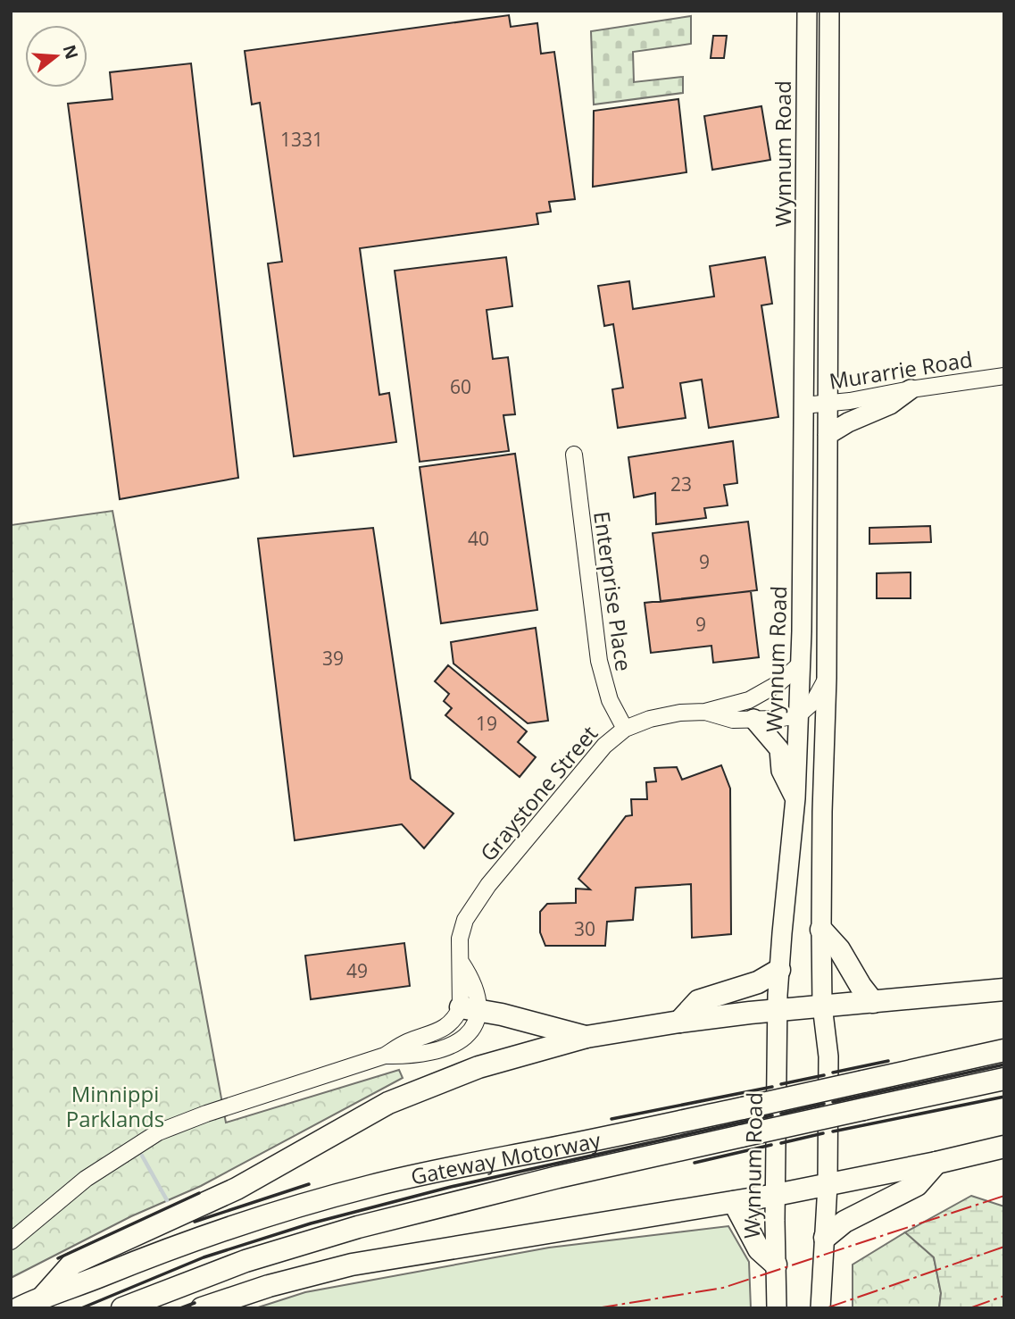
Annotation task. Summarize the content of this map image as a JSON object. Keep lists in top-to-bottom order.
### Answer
{
  "streets": {
    "highway": ["Gateway Motorway"],
    "main road": ["Wynnum Road"],
    "street": ["Murarrie Road", "Enterprise Place", "Graystone Street"]
  },
  "crossings": [
    ["Wynnum Road", "Murarrie Road"],
    ["Wynnum Road", "Graystone Street"],
    ["Enterprise Place", "Graystone Street"]
  ],
  "parks": ["Minnippi Parklands"],
  "house_numbers": [
    "1331",
    "60",
    "23",
    "40",
    "9",
    "9",
    "39",
    "19",
    "30",
    "49"
  ],
  "north": "right"
}
